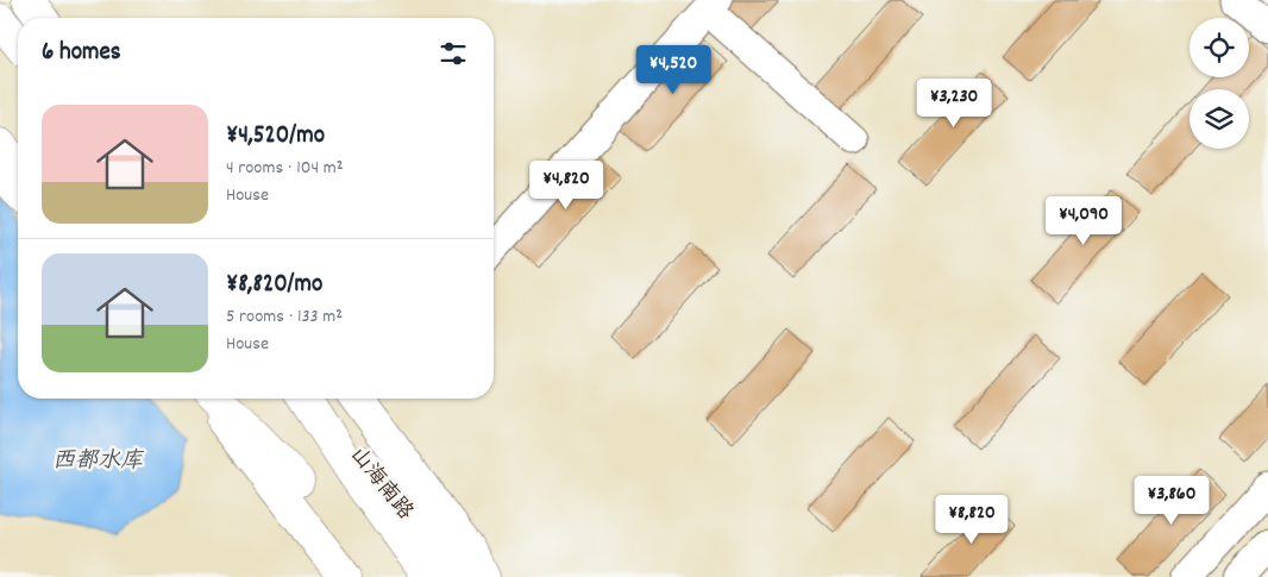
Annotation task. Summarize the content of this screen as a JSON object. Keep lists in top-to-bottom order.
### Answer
{
  "streets": {
    "main road": ["山海南路"]
  },
  "water": ["西都水库"],
  "page": {
    "heading": "6 homes",
    "price": [
      "¥4,520",
      "¥3,230",
      "¥4,820",
      "¥4,090",
      "¥3,860",
      "¥8,820"
    ],
    "list": [
      {
        "name": "¥4,520/mo",
        "note": "4 rooms · 104 m² · House"
      },
      {
        "name": "¥8,820/mo",
        "note": "5 rooms · 133 m² · House"
      }
    ]
  }
}
